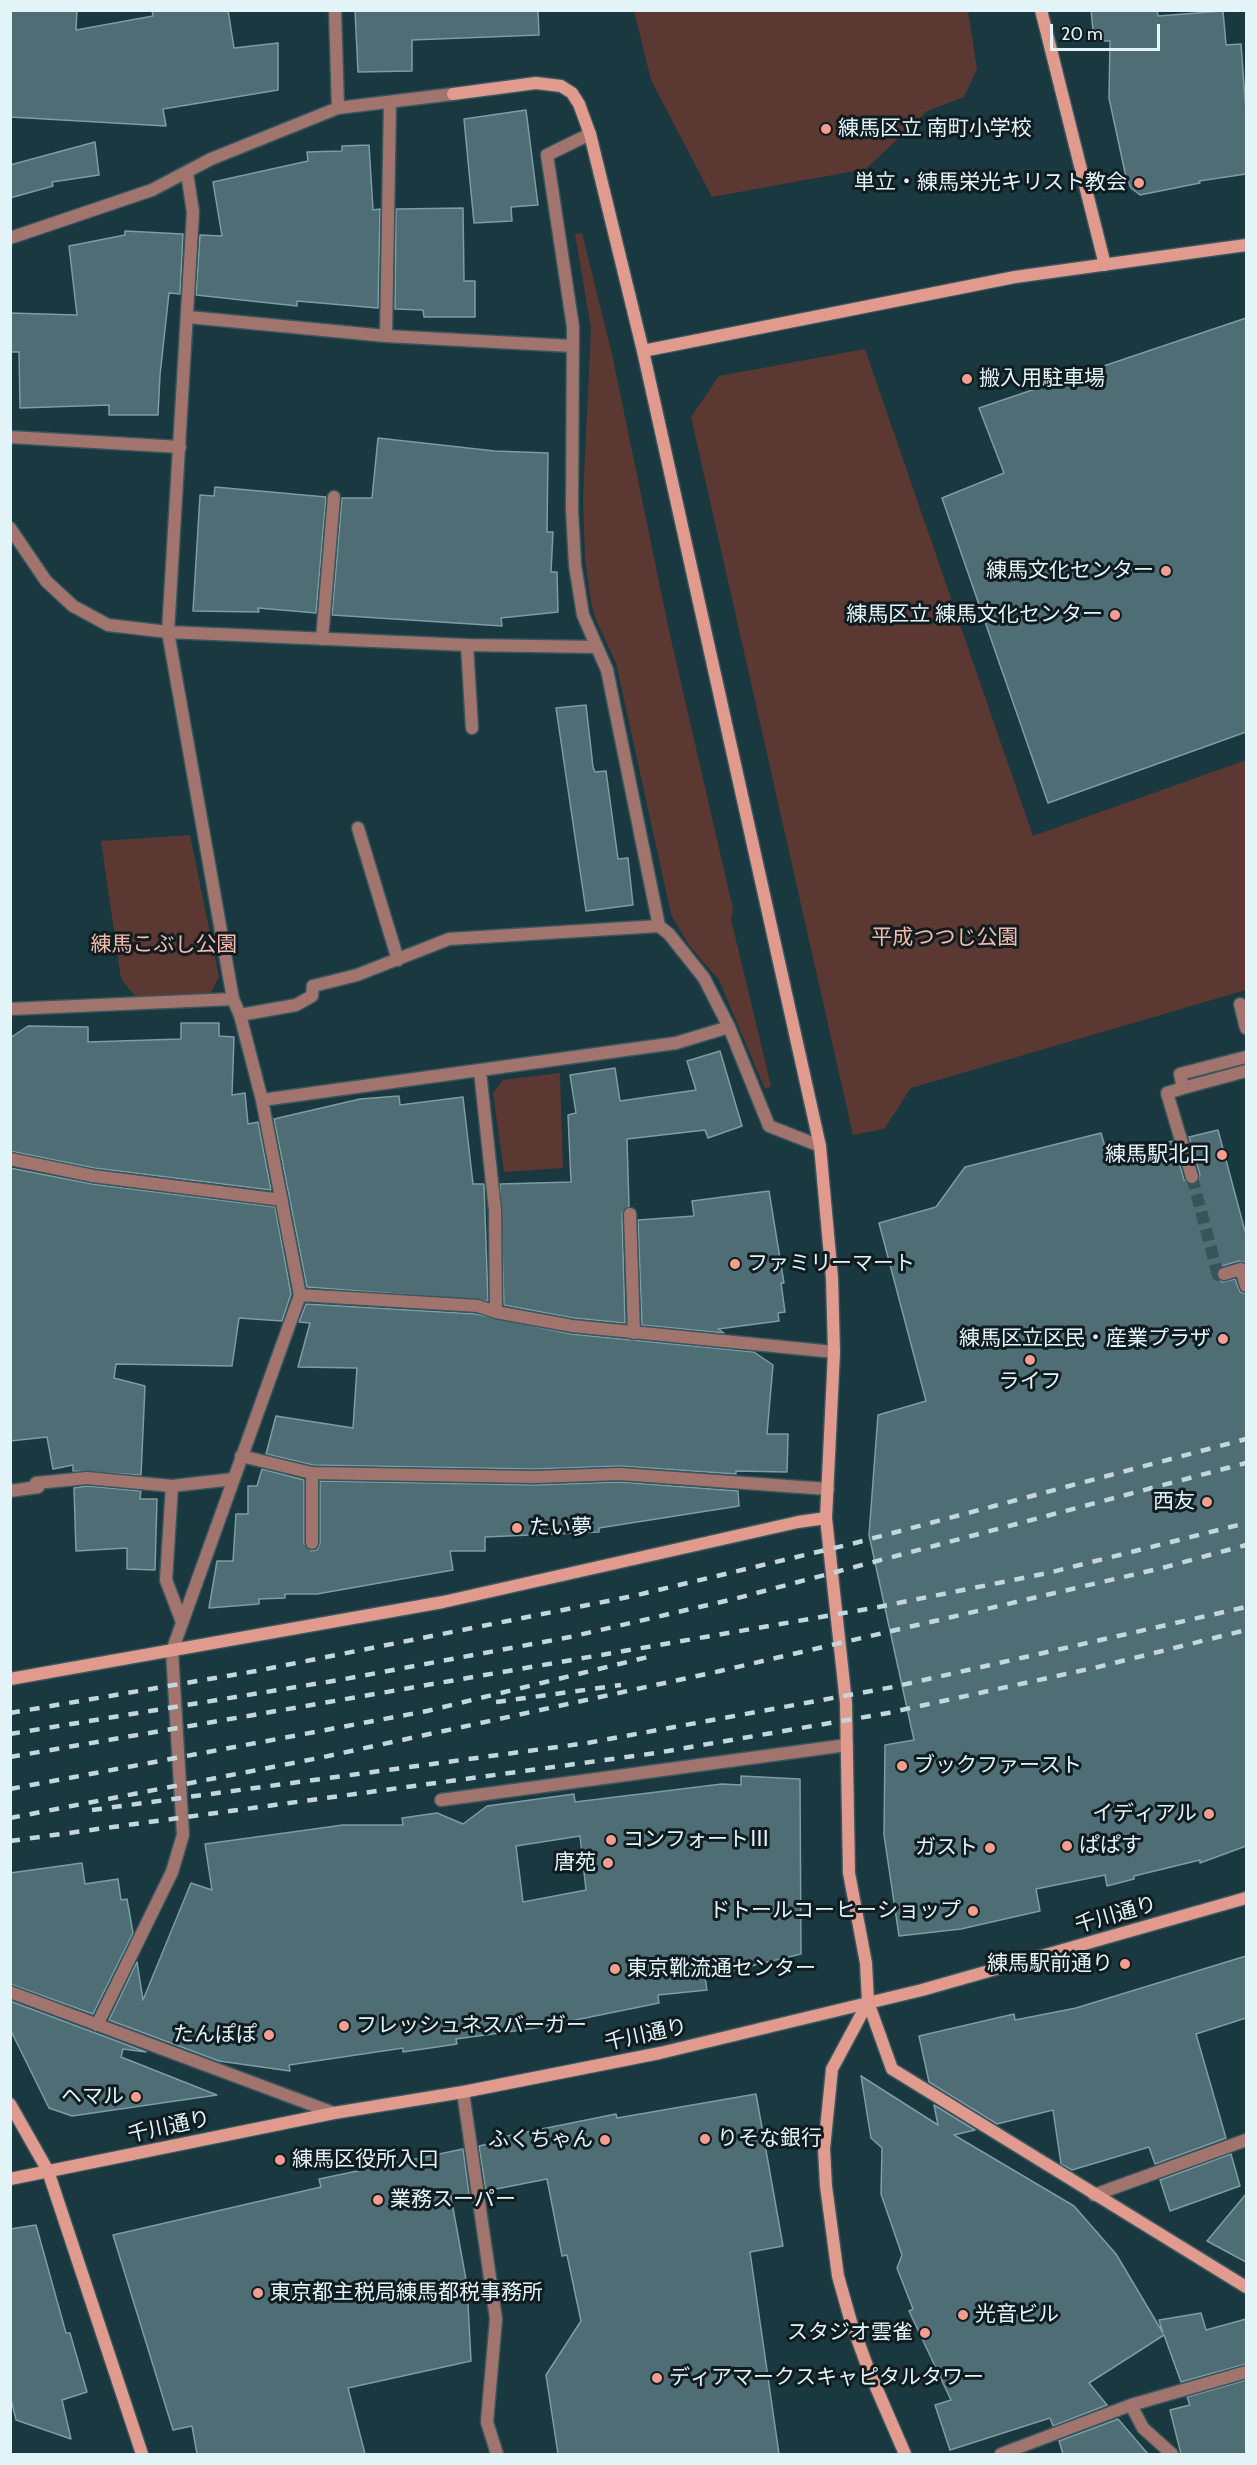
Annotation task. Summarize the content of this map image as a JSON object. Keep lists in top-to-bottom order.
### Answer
{
  "streets": {
    "street": ["千川通り"]
  },
  "parks": ["平成つつじ公園", "練馬こぶし公園"],
  "places": [
    "練馬区立 南町小学校",
    "単立・練馬栄光キリスト教会",
    "搬入用駐車場",
    "練馬文化センター",
    "練馬区立 練馬文化センター",
    "練馬駅北口",
    "ファミリーマート",
    "練馬区立区民・産業プラザ",
    "ライフ",
    "西友",
    "たい夢",
    "ブックファースト",
    "イディアル",
    "コンフォートⅢ",
    "ぱぱす",
    "ガスト",
    "唐苑",
    "ドトールコーヒーショップ",
    "練馬駅前通り",
    "東京靴流通センター",
    "フレッシュネスバーガー",
    "たんぽぽ",
    "ヘマル",
    "りそな銀行",
    "ふくちゃん",
    "練馬区役所入口",
    "業務スーパー",
    "東京都主税局練馬都税事務所",
    "光音ビル",
    "スタジオ雲雀",
    "ディアマークスキャピタルタワー"
  ],
  "scale_bar": "20 m"
}
